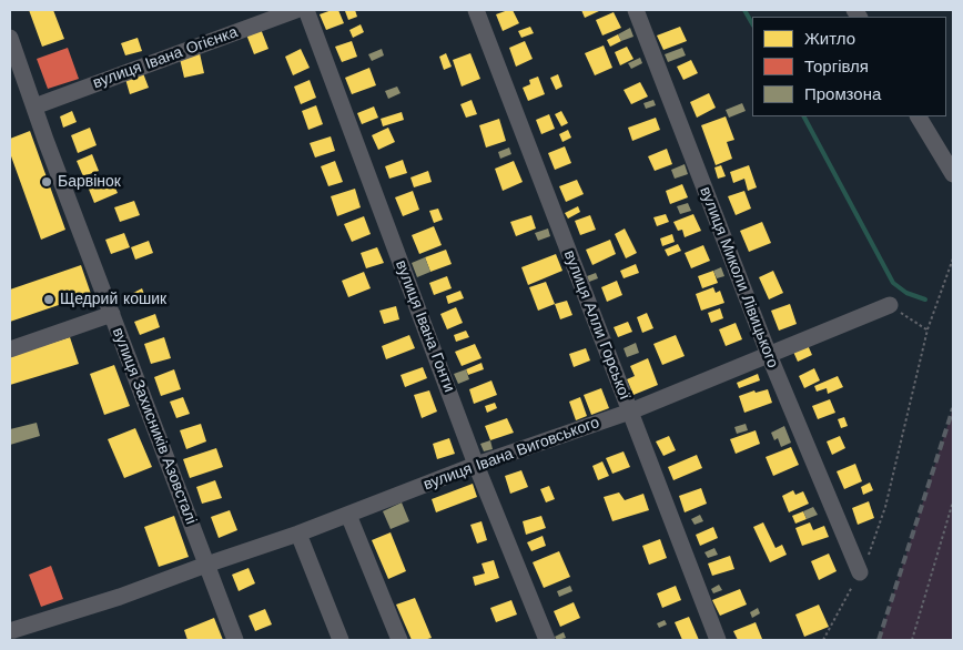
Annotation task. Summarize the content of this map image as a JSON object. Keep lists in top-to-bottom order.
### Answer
{
  "streets": {
    "street": [
      "вулиця Івана Огієнка",
      "вулиця Миколи Лівицького",
      "вулиця Алли Горської",
      "вулиця Івана Гонти",
      "вулиця Захисників Азовсталі",
      "вулиця Івана Виговського"
    ]
  },
  "crossings": [
    ["вулиця Івана Огієнка", "вулиця Захисників Азовсталі"],
    ["вулиця Миколи Лівицького", "вулиця Івана Виговського"],
    ["вулиця Алли Горської", "вулиця Івана Виговського"],
    ["вулиця Івана Гонти", "вулиця Івана Виговського"],
    ["вулиця Захисників Азовсталі", "вулиця Івана Виговського"]
  ],
  "places": ["Барвінок", "Щедрий кошик"],
  "legend": ["Житло", "Торгівля", "Промзона"]
}
